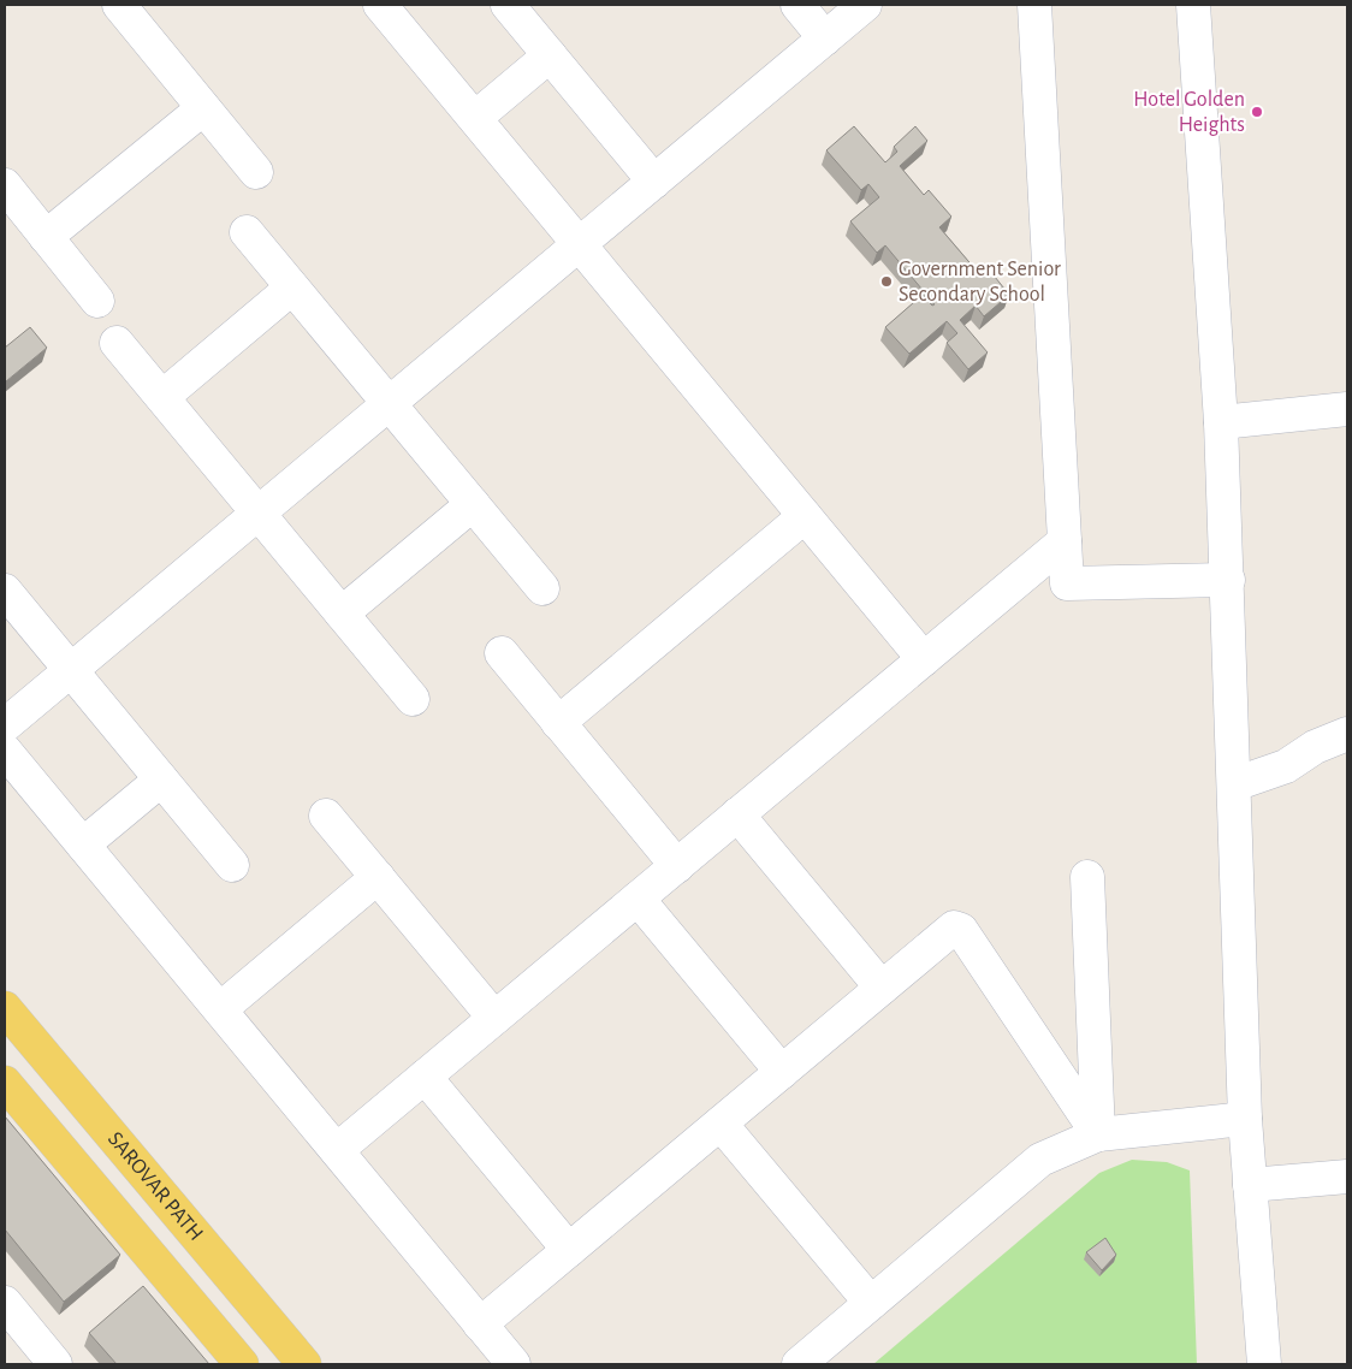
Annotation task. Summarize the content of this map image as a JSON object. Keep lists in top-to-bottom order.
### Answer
{
  "streets": {
    "main road": ["SAROVAR PATH"]
  },
  "places": ["Hotel Golden Heights", "Government Senior Secondary School"]
}
